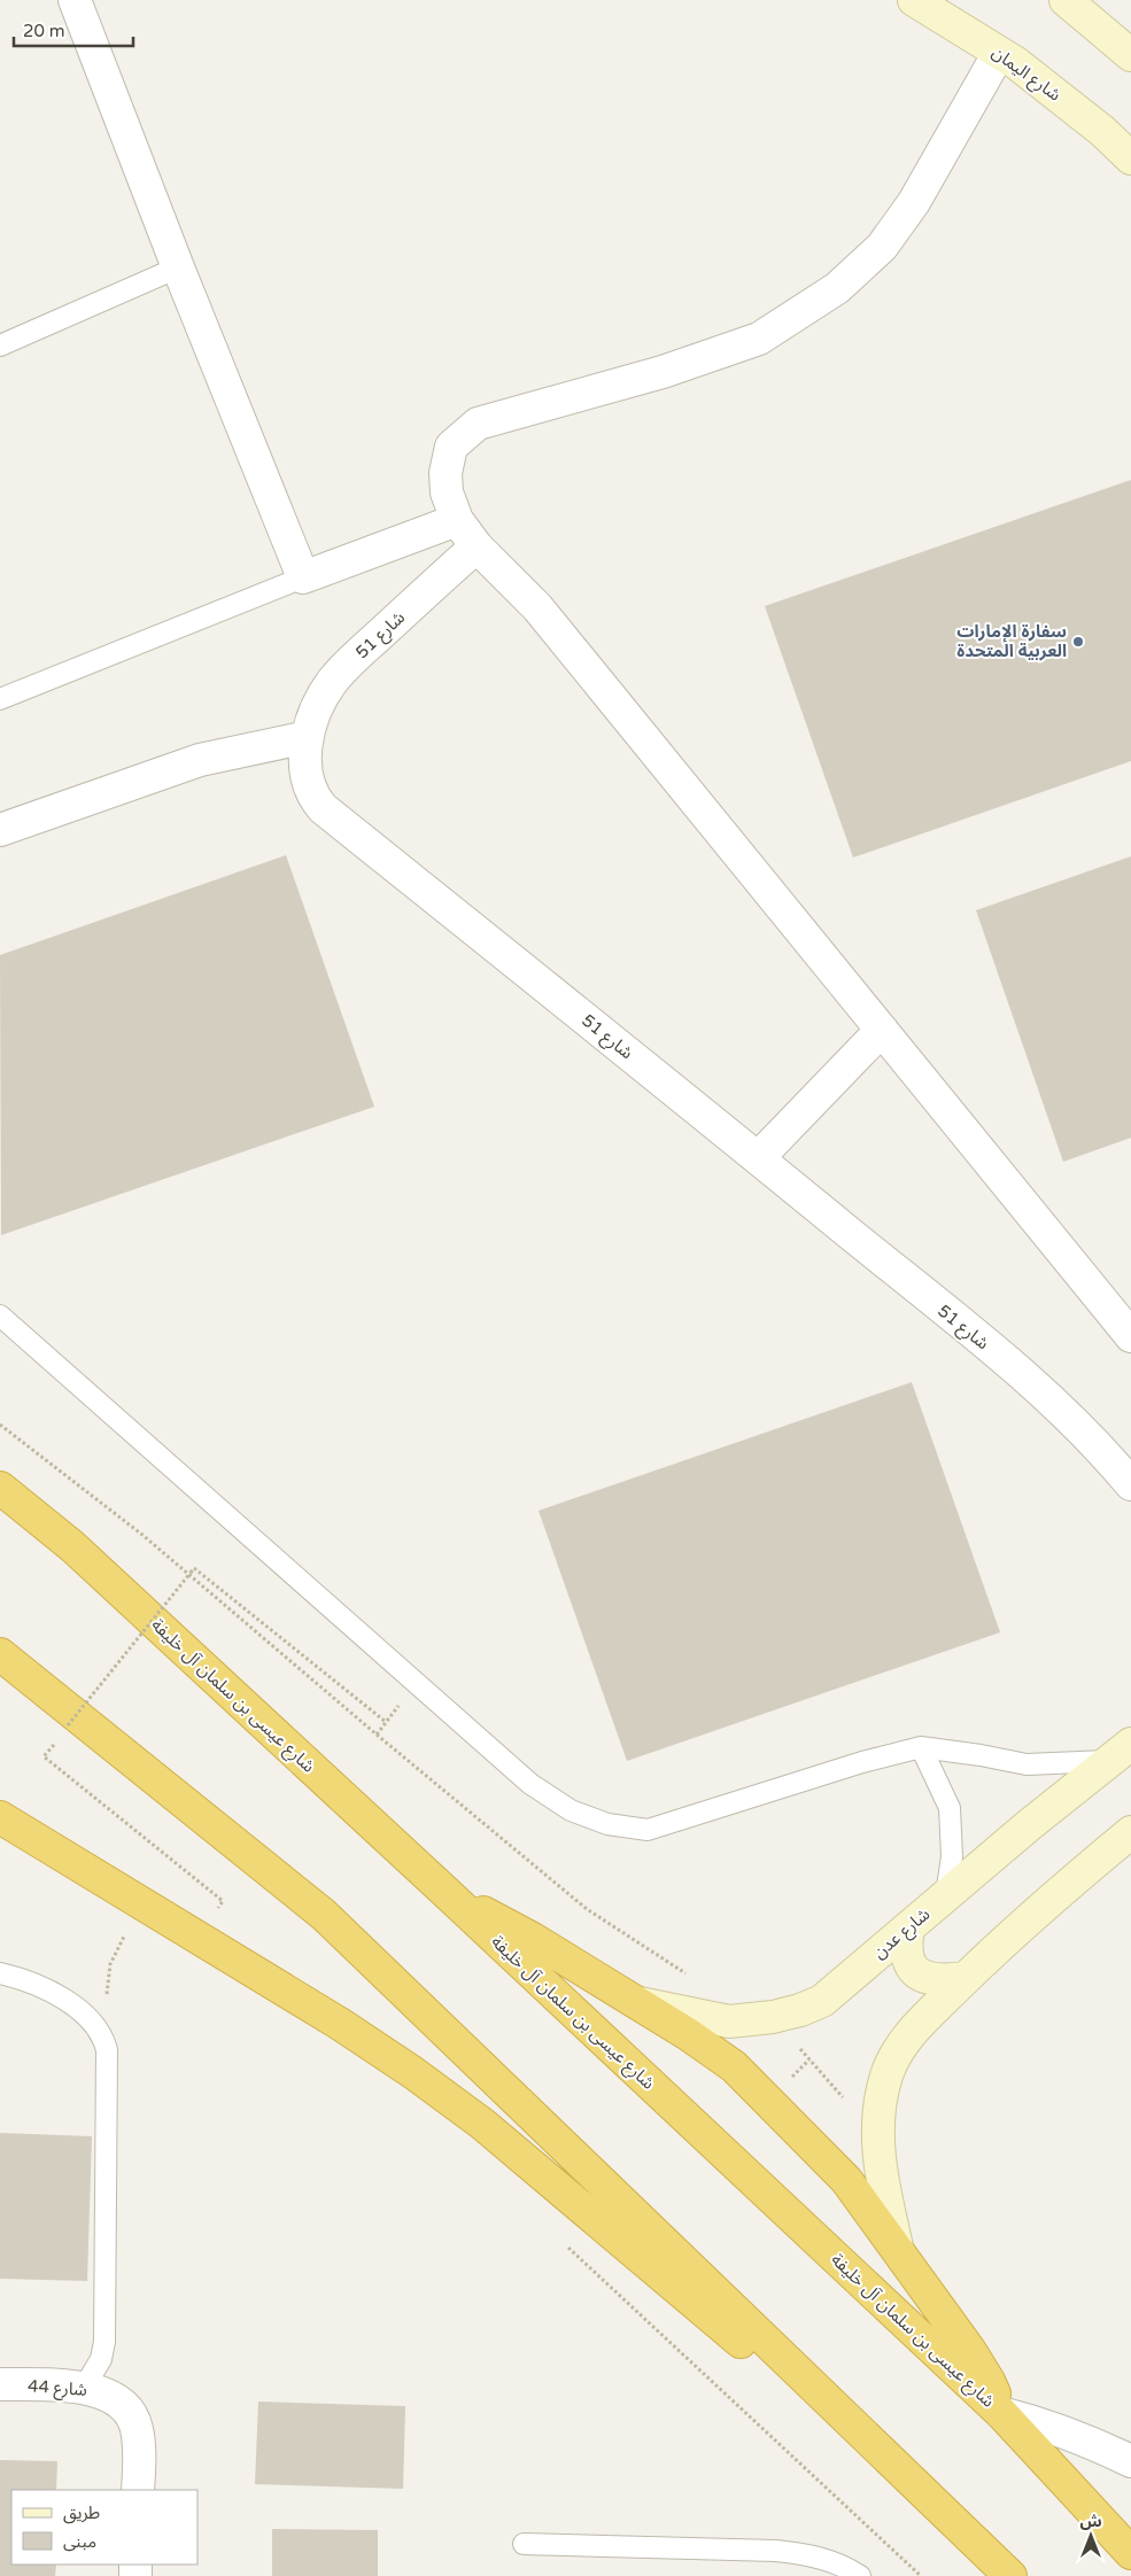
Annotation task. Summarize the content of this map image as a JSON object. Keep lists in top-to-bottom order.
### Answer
{
  "streets": {
    "highway": ["شارع عيسى بن سلمان آل خليفة"],
    "main road": ["شارع اليمان", "شارع عدن"],
    "street": ["شارع 51", "شارع 44"]
  },
  "places": ["سفارة الإمارات العربية المتحدة"],
  "legend": ["طريق", "مبنى"],
  "scale_bar": "20 m",
  "north": "top"
}
